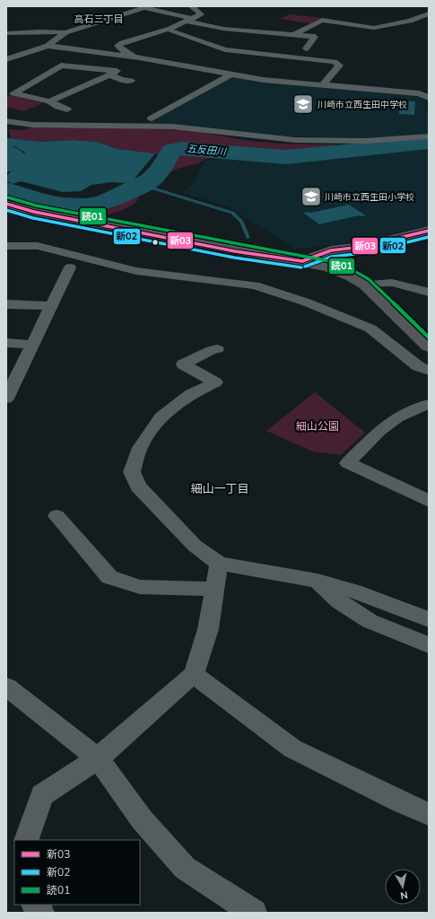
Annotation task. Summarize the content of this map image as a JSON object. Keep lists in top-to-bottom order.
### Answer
{
  "districts": ["高石三丁目", "細山一丁目"],
  "water": ["五反田川"],
  "parks": ["細山公園"],
  "places": {
    "school or university": ["川崎市立西生田中学校", "川崎市立西生田小学校"]
  },
  "lines": ["transit line 読01", "transit line 新03", "transit line 新02"],
  "legend": ["新03", "新02", "読01"],
  "north": "bottom"
}
